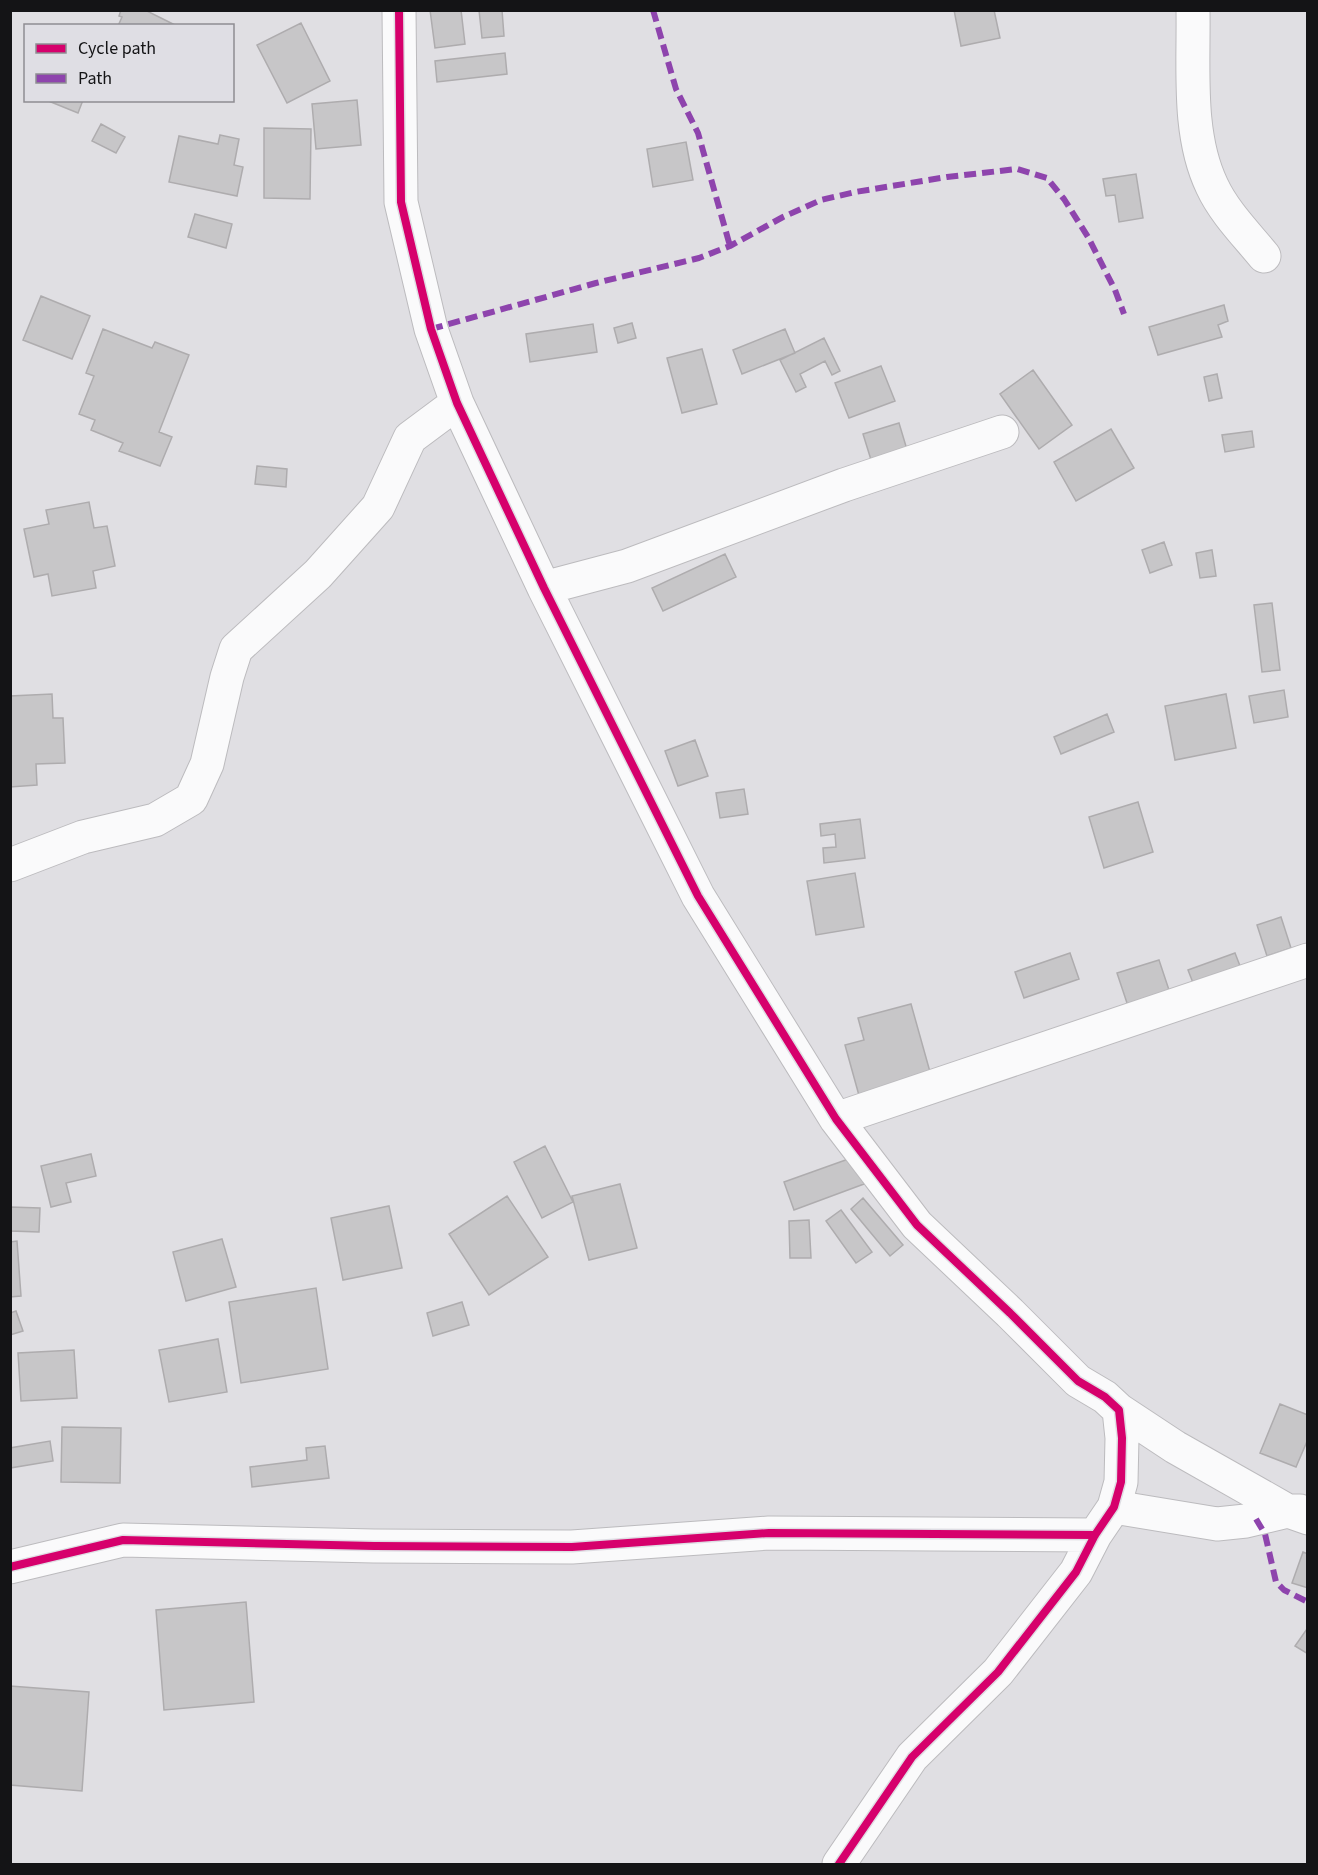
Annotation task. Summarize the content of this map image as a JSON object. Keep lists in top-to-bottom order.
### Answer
{
  "legend": ["Cycle path", "Path"]
}
